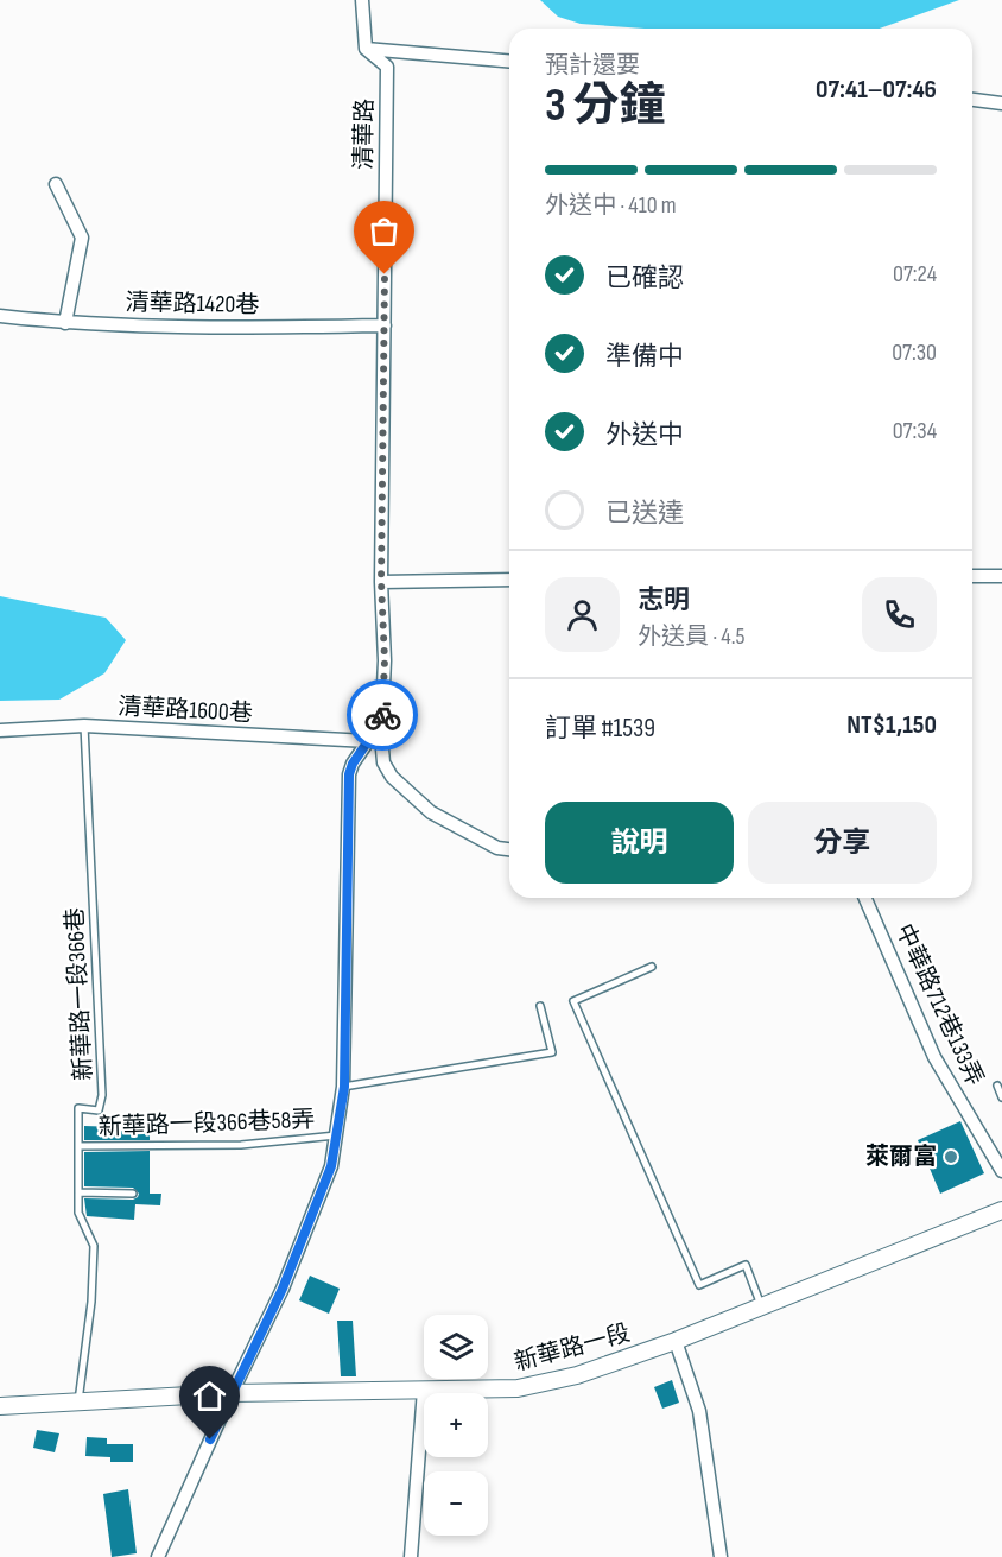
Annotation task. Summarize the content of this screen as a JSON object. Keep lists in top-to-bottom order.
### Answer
{
  "streets": {
    "street": [
      "清華路",
      "清華路1420巷",
      "清華路1600巷",
      "中華路712巷133弄",
      "新華路一段"
    ],
    "lane": ["新華路一段366巷", "新華路一段366巷58弄"]
  },
  "crossings": [
    ["清華路", "清華路1420巷"],
    ["清華路1600巷", "新華路一段366巷"],
    ["新華路一段366巷", "新華路一段366巷58弄"],
    ["新華路一段366巷", "新華路一段"]
  ],
  "places": ["萊爾富"],
  "page": {
    "heading": ["3 分鐘", "預計還要", "07:41–07:46"],
    "panel": [
      "志明",
      "外送員 · 4.5",
      "訂單 #1539",
      "NT$1,150"
    ],
    "bar": "外送中 · 410 m",
    "list": [
      ["已確認", "07:24"],
      ["準備中", "07:30"],
      ["外送中", "07:34"],
      "已送達"
    ],
    "buttons": ["說明", "分享"],
    "map_buttons": ["+", "−"]
  }
}
